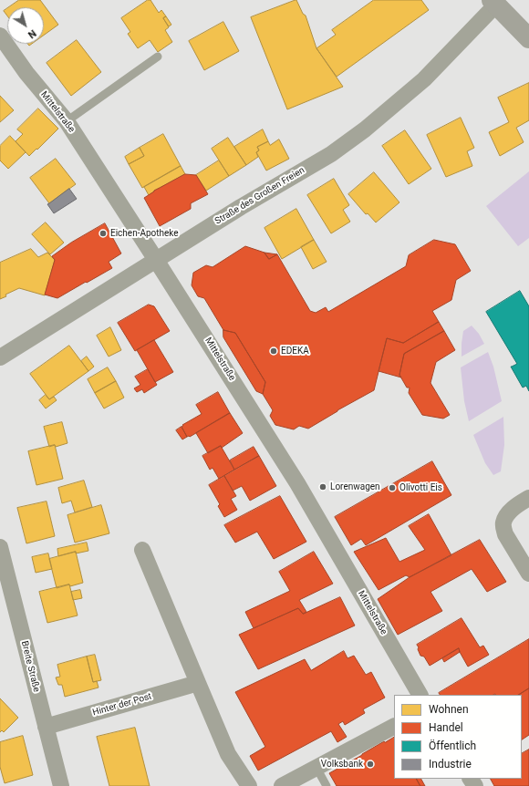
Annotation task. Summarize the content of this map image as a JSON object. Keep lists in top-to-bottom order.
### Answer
{
  "streets": {
    "street": [
      "Mittelstraße",
      "Straße des Großen Freien",
      "Breite Straße",
      "Hinter der Post"
    ]
  },
  "crossings": [
    ["Mittelstraße", "Straße des Großen Freien"],
    ["Breite Straße", "Hinter der Post"]
  ],
  "places": [
    "Eichen-Apotheke",
    "EDEKA",
    "Lorenwagen",
    "Olivotti Eis",
    "Volksbank"
  ],
  "legend": [
    "Wohnen",
    "Handel",
    "Öffentlich",
    "Industrie"
  ],
  "north": "bottom right"
}
